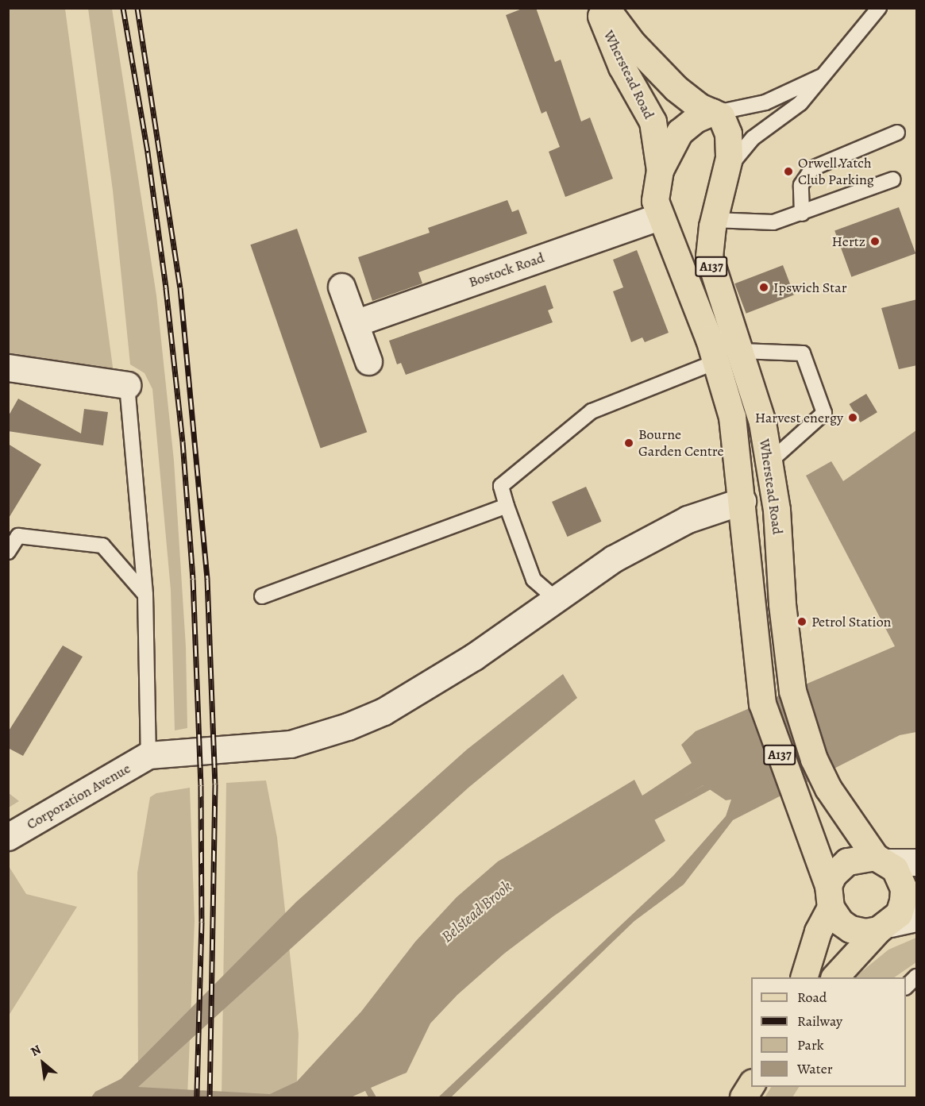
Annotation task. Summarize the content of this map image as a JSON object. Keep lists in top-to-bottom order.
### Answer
{
  "streets": {
    "main road": ["Wherstead Road", "A137"],
    "street": ["Bostock Road", "Corporation Avenue"]
  },
  "crossings": [
    ["Wherstead Road", "A137"],
    ["Wherstead Road", "Bostock Road"]
  ],
  "water": ["Belstead Brook"],
  "places": [
    "Orwell Yatch Club Parking",
    "Hertz",
    "Ipswich Star",
    "Harvest energy",
    "Bourne Garden Centre",
    "Petrol Station"
  ],
  "legend": [
    "Road",
    "Railway",
    "Park",
    "Water"
  ],
  "north": "top left"
}
